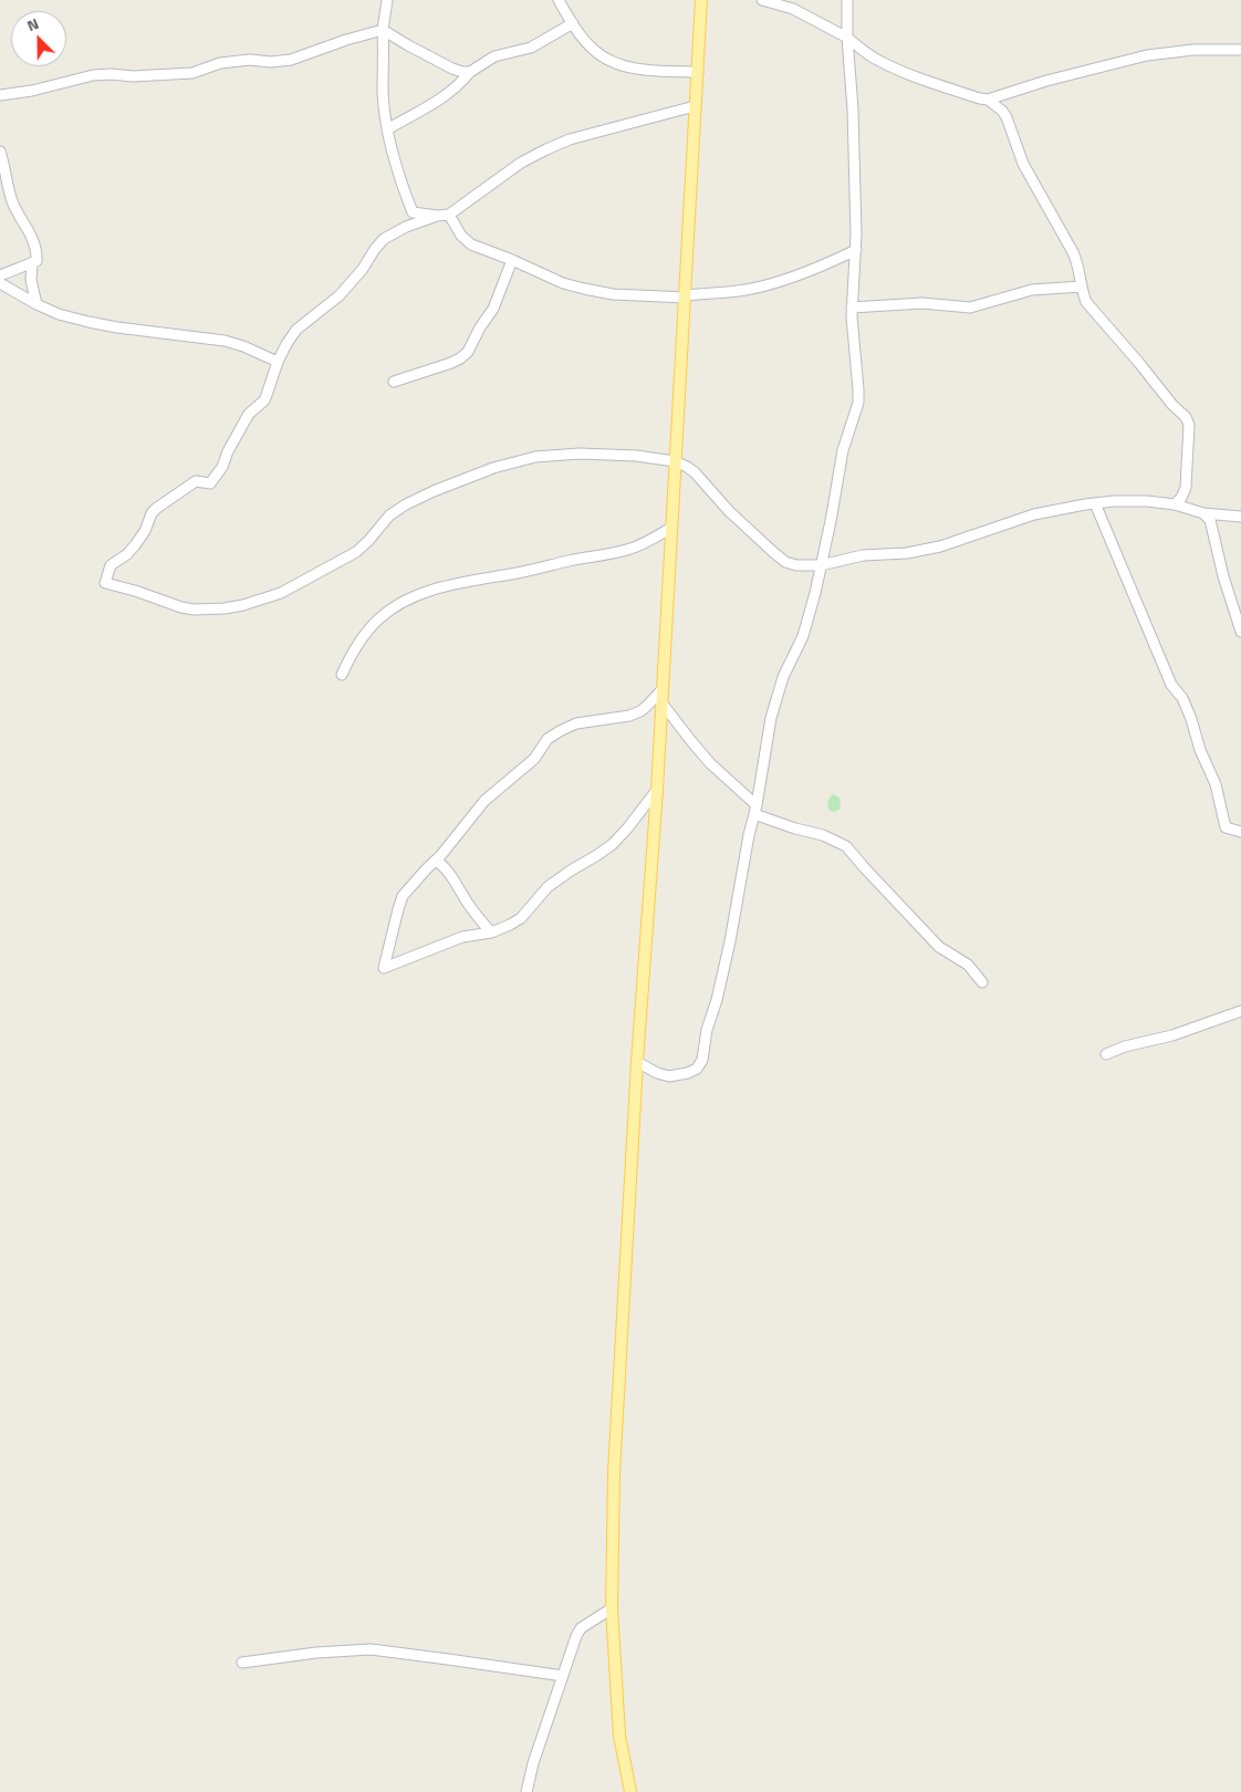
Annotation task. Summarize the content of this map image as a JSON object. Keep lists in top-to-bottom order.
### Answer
{
  "north": "top left"
}
